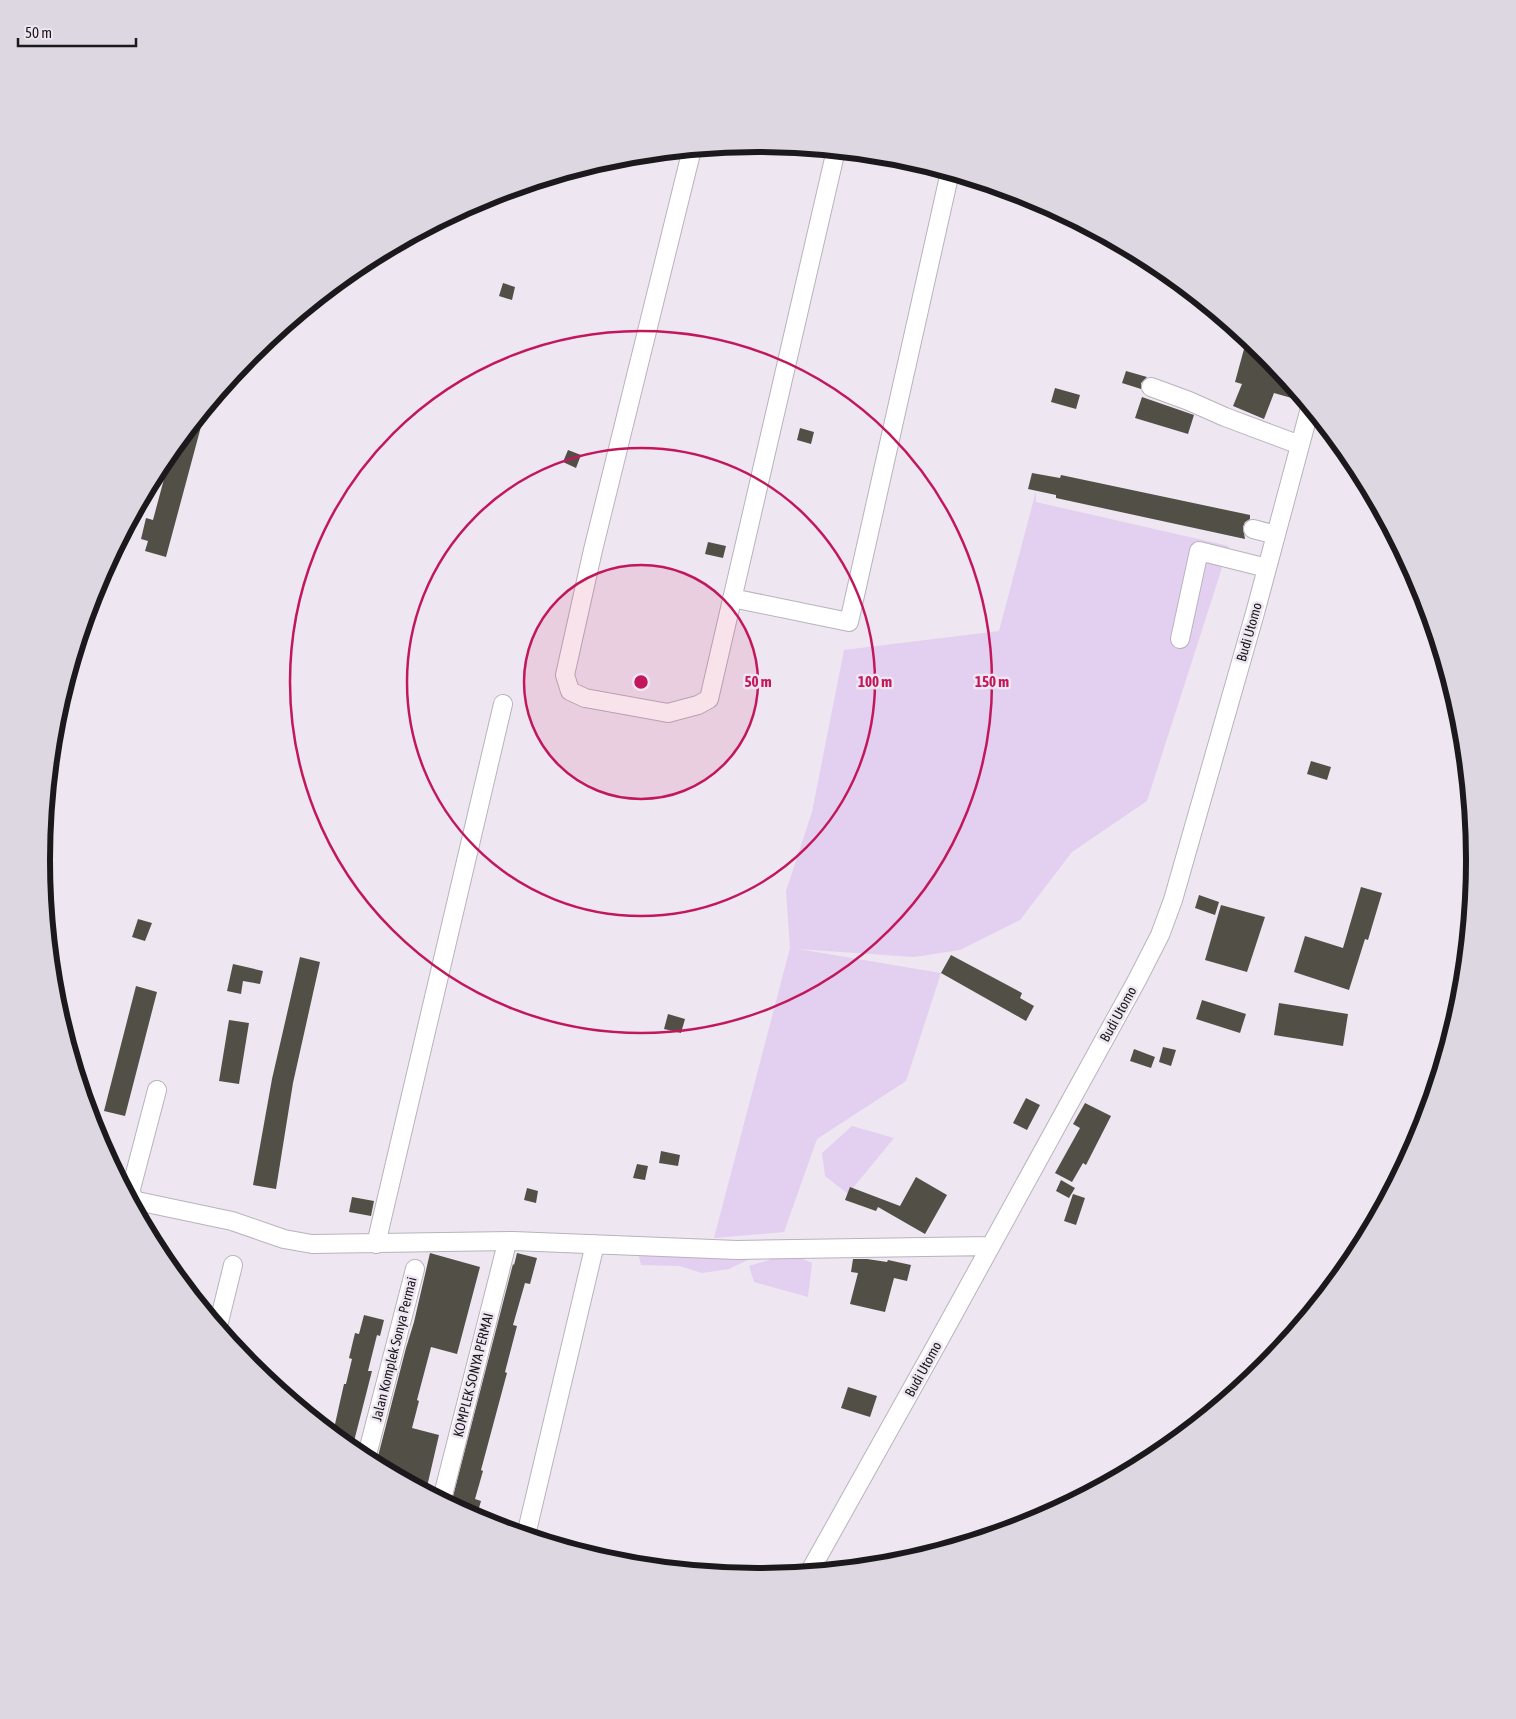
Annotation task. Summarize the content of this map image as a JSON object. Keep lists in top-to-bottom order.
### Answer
{
  "streets": {
    "street": ["Budi Utomo", "Jalan Komplek Sonya Permai", "KOMPLEK SONYA PERMAI"]
  },
  "scale_bar": "50 m",
  "rings": ["50 m", "100 m", "150 m"]
}
